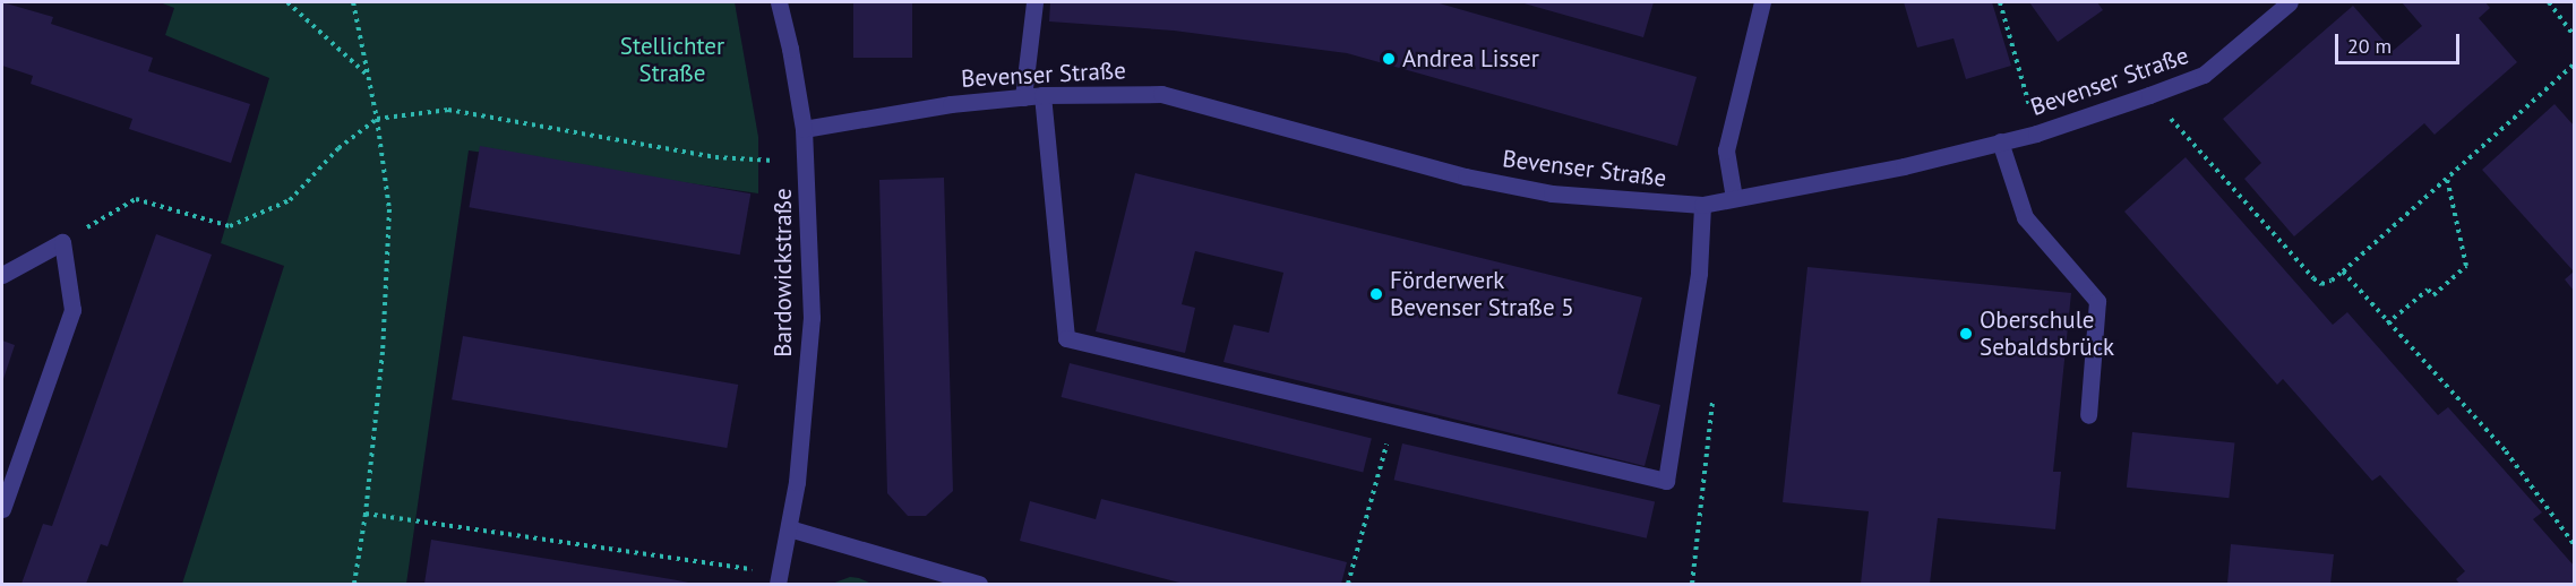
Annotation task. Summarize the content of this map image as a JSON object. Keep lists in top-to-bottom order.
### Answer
{
  "streets": {
    "street": ["Bevenser Straße", "Bardowickstraße"]
  },
  "crossings": [
    ["Bevenser Straße", "Bardowickstraße"]
  ],
  "parks": ["Stellichter Straße"],
  "places": ["Andrea Lisser", "Förderwerk Bevenser Straße 5", "Oberschule Sebaldsbrück"],
  "scale_bar": "20 m"
}
